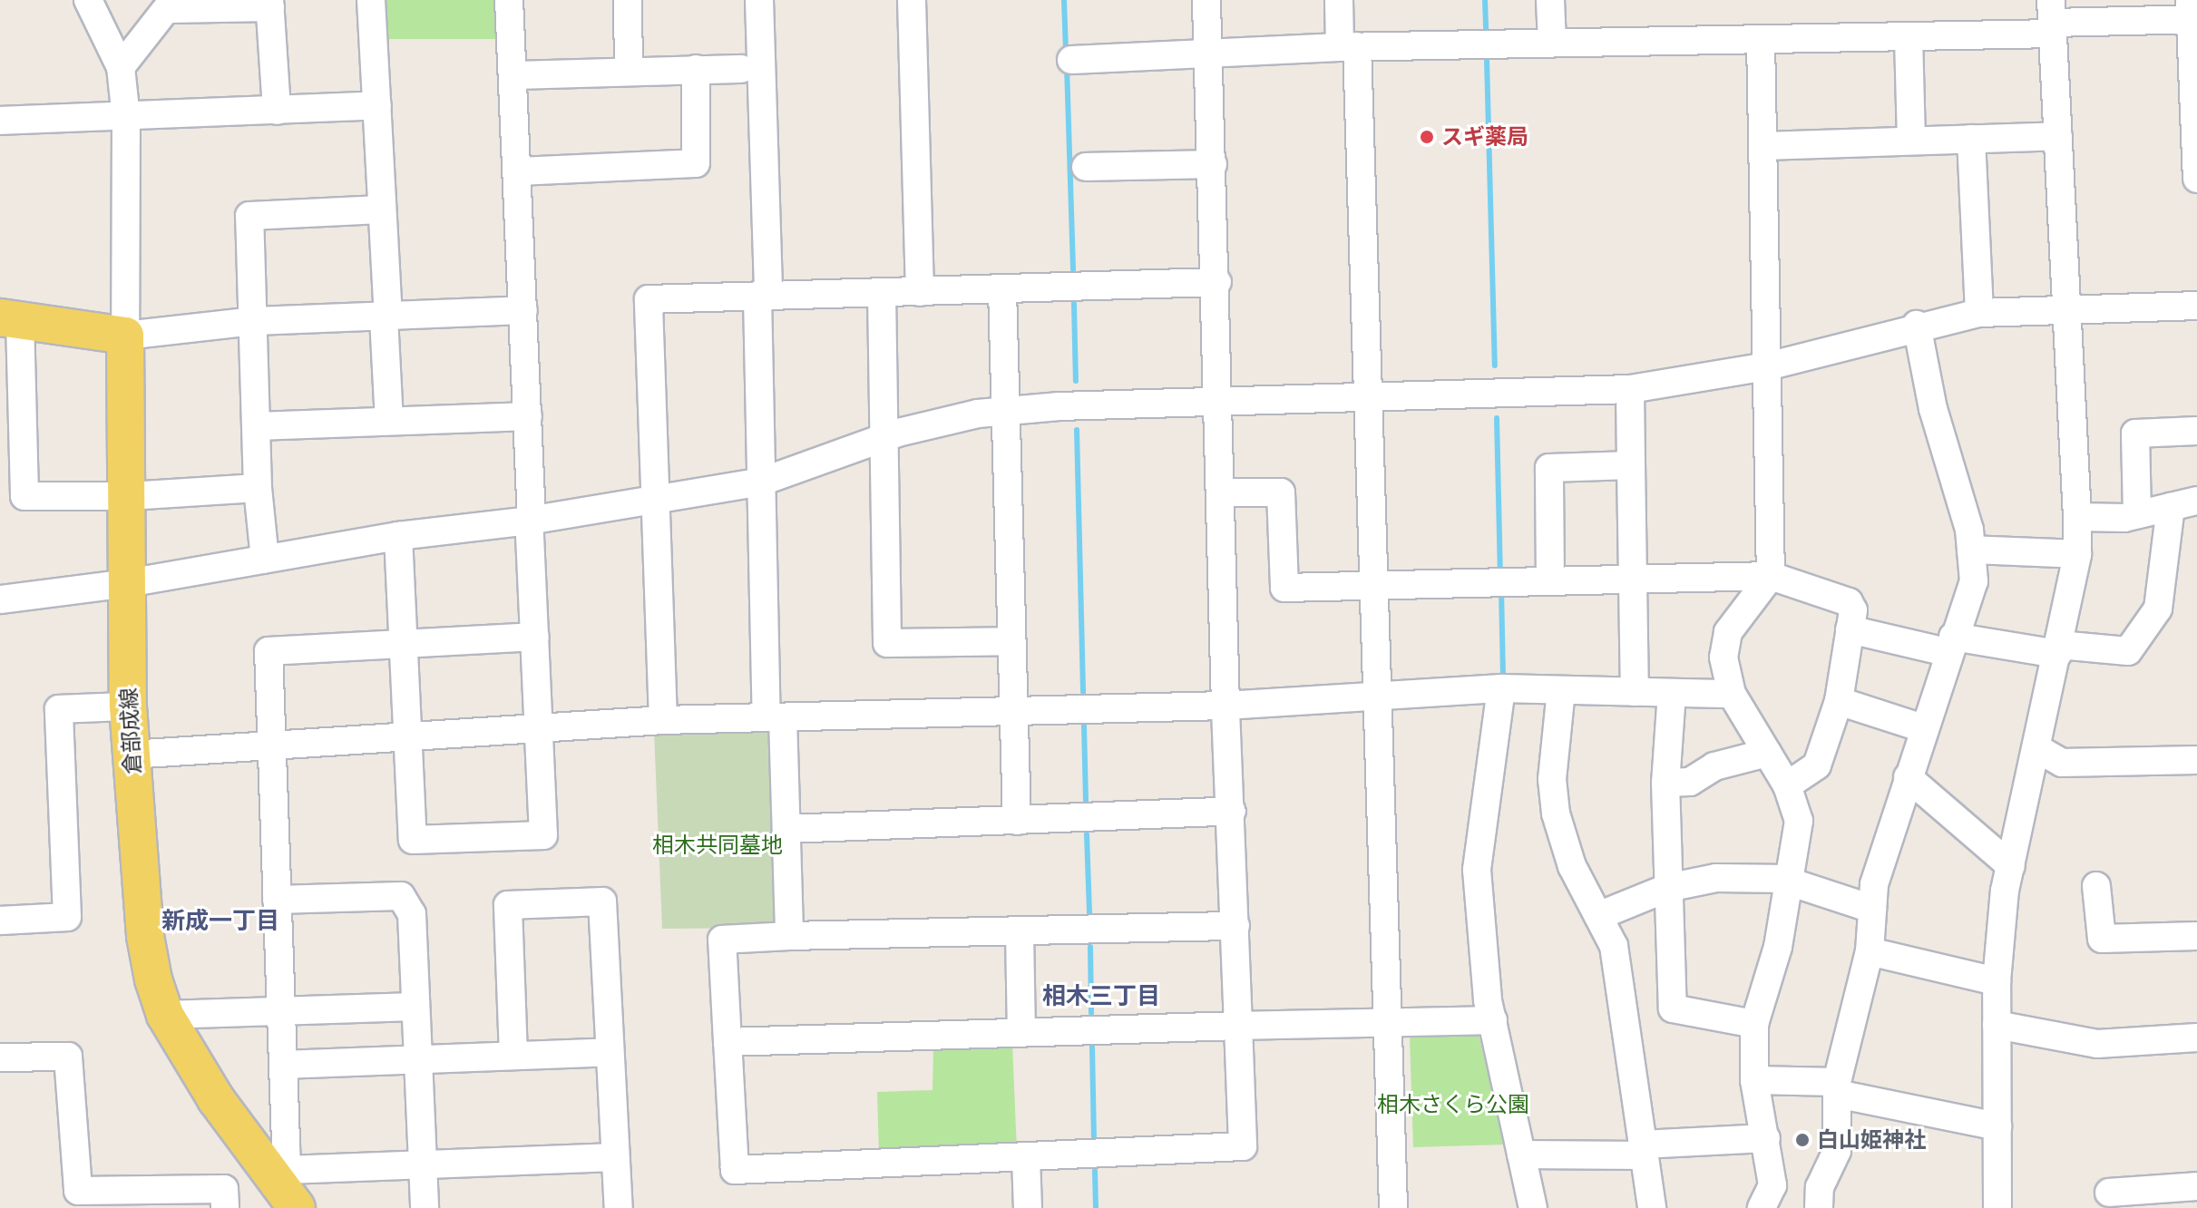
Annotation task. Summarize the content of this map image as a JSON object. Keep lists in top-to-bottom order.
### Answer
{
  "streets": {
    "main road": ["倉部成線"]
  },
  "districts": ["新成一丁目", "相木三丁目"],
  "parks": ["相木共同墓地", "相木さくら公園"],
  "places": ["スギ薬局", "白山姫神社"]
}
